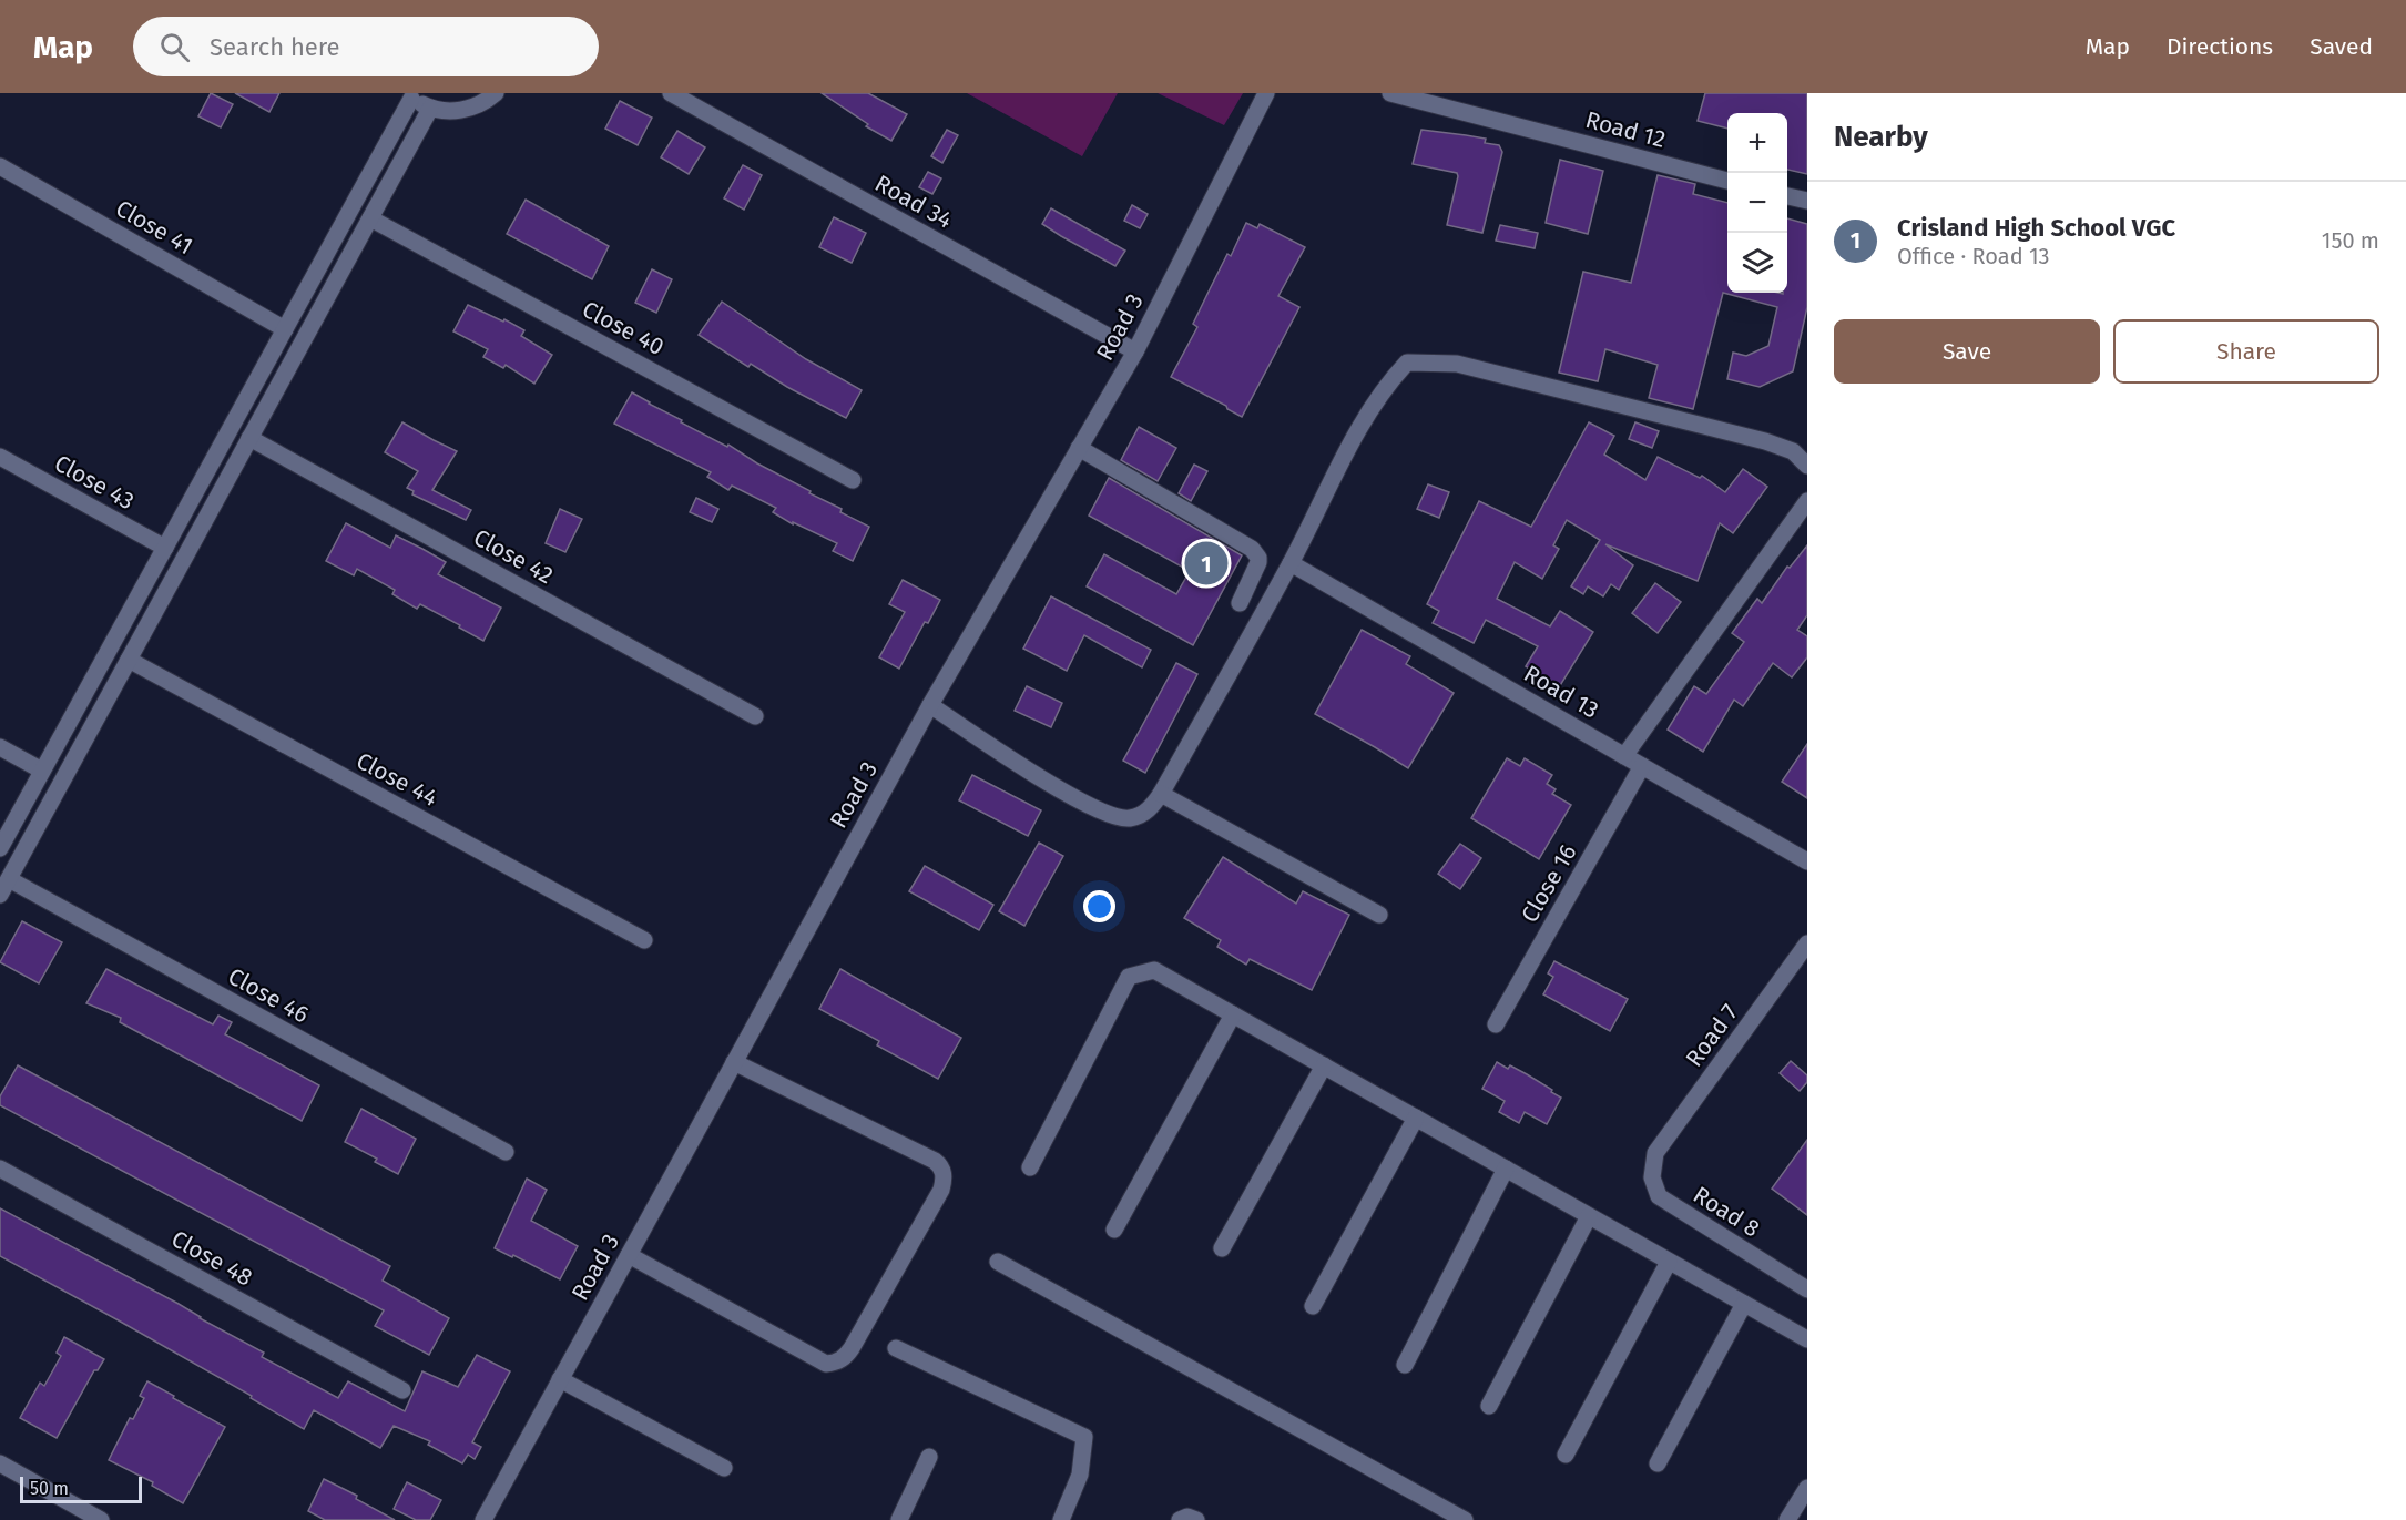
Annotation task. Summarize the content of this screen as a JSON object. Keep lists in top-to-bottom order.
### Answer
{
  "streets": {
    "street": [
      "Road 12",
      "Road 34",
      "Close 41",
      "Road 3",
      "Close 40",
      "Close 43",
      "Close 42",
      "Road 13",
      "Close 44",
      "Close 16",
      "Close 46",
      "Road 7",
      "Road 8",
      "Close 48"
    ]
  },
  "crossings": [
    ["Road 34", "Road 3"],
    ["Road 13", "Close 16"],
    ["Road 7", "Road 8"]
  ],
  "scale_bar": "50 m",
  "page": {
    "header": "Map",
    "search": "Search here",
    "nav": ["Map", "Directions", "Saved"],
    "heading": "Nearby",
    "map_buttons": ["+", "−"],
    "list": [
      {
        "mark": "1",
        "name": "Crisland High School VGC",
        "note": "Office · Road 13",
        "value": "150 m"
      }
    ],
    "buttons": ["Save", "Share"],
    "pins": "1",
    "scale": "50 m"
  }
}
